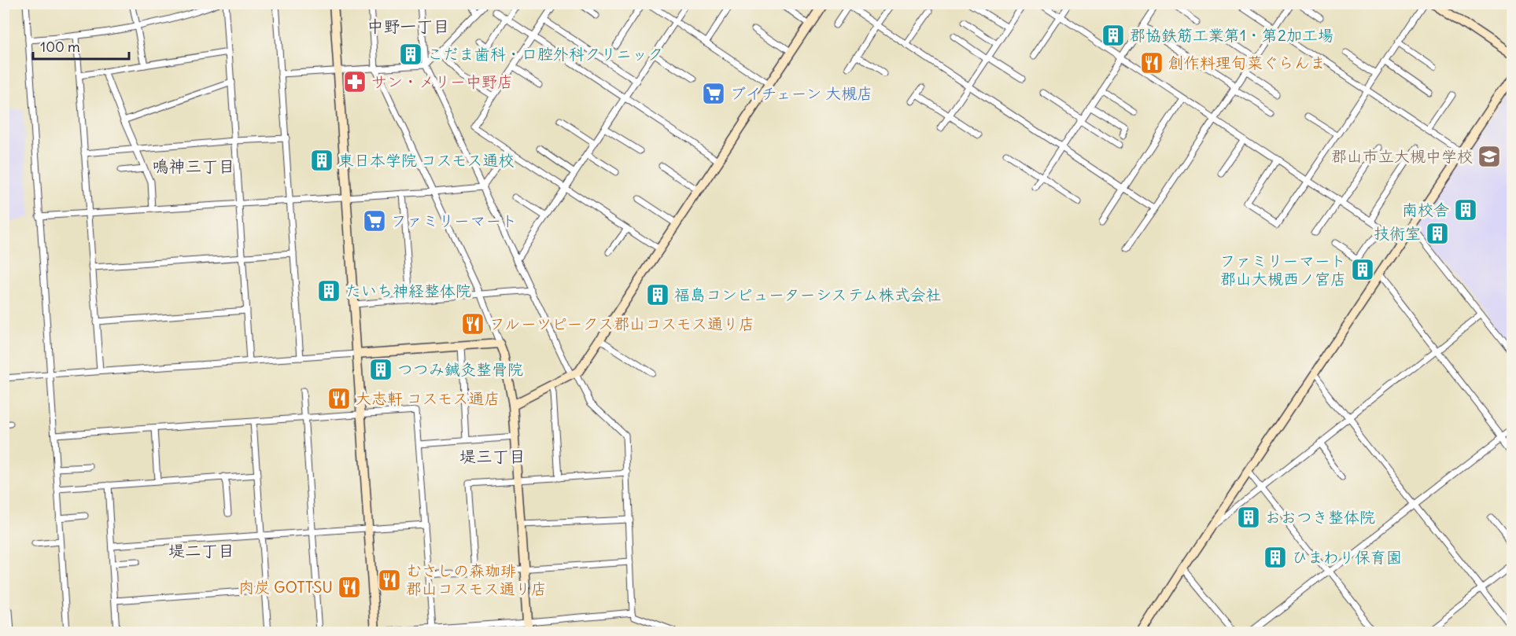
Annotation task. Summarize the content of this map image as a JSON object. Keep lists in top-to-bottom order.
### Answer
{
  "districts": [
    "中野一丁目",
    "鳴神三丁目",
    "堤三丁目",
    "堤二丁目"
  ],
  "places": {
    "building": [
      "郡協鉄筋工業第1・第2加工場",
      "こだま歯科・口腔外科クリニック",
      "東日本学院 コスモス通校",
      "南校舎",
      "技術室",
      "ファミリーマート 郡山大槻西ノ宮店",
      "たいち神経整体院",
      "福島コンピューターシステム株式会社",
      "つつみ鍼灸整骨院",
      "おおつき整体院",
      "ひまわり保育園"
    ],
    "restaurant": [
      "創作料理旬菜ぐらんま",
      "フルーツピークス郡山コスモス通り店",
      "大志軒 コスモス通店",
      "むさしの森珈琲 郡山コスモス通り店",
      "肉炭 GOTTSU"
    ],
    "pharmacy": ["サン・メリー中野店"],
    "supermarket": ["ブイチェーン 大槻店", "ファミリーマート"],
    "school or university": ["郡山市立大槻中学校"]
  },
  "scale_bar": "100 m"
}
